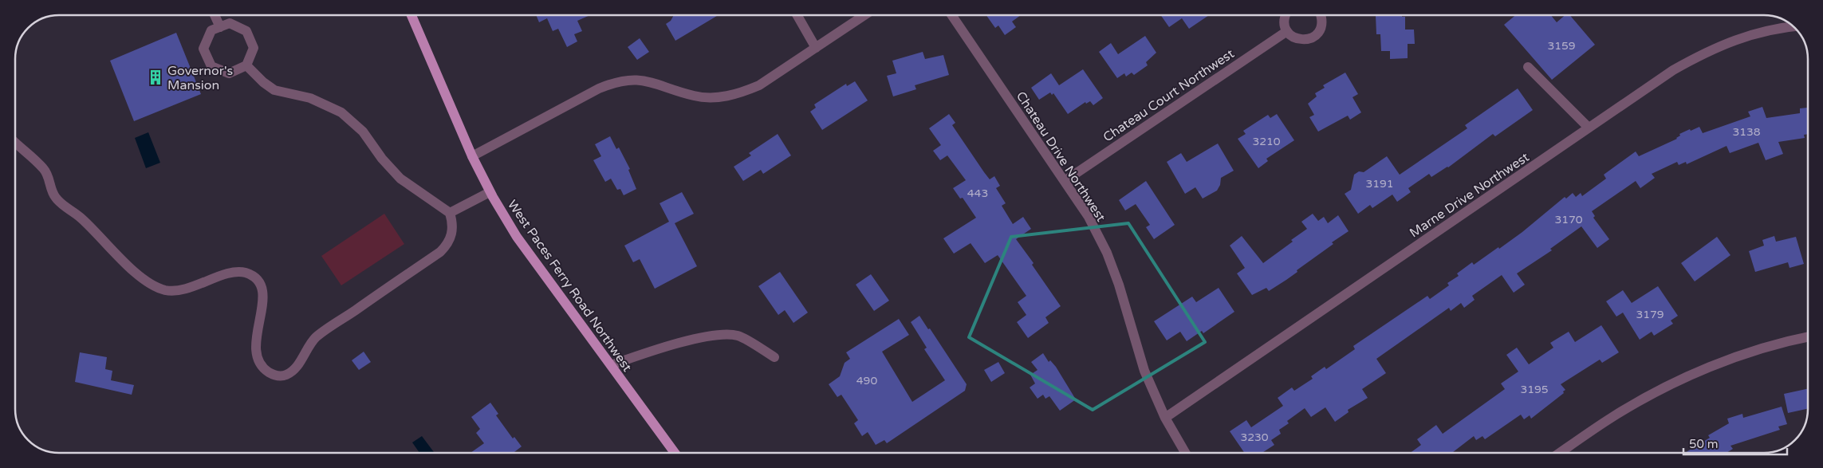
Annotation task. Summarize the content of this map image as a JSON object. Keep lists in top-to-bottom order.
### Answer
{
  "streets": {
    "main road": ["West Paces Ferry Road Northwest"],
    "street": ["Chateau Court Northwest", "Chateau Drive Northwest", "Marne Drive Northwest"]
  },
  "crossings": [
    ["Chateau Court Northwest", "Chateau Drive Northwest"],
    ["Chateau Drive Northwest", "Marne Drive Northwest"]
  ],
  "places": {
    "building": ["Governor's Mansion"]
  },
  "house_numbers": [
    "3159",
    "3138",
    "3210",
    "3191",
    "443",
    "3170",
    "3179",
    "490",
    "3195",
    "3230"
  ],
  "scale_bar": "50 m"
}
